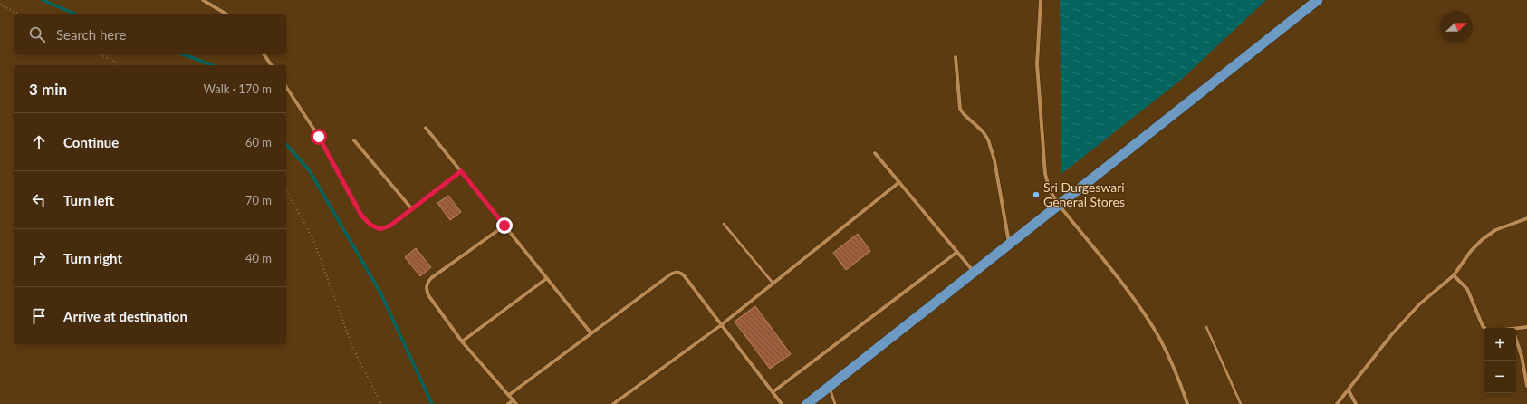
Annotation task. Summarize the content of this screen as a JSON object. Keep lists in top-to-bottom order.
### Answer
{
  "places": ["Sri Durgeswari General Stores"],
  "north": "right",
  "page": {
    "search": "Search here",
    "heading": ["3 min", "Walk · 170 m"],
    "list": [
      ["Continue", "60 m"],
      ["Turn left", "70 m"],
      ["Turn right", "40 m"],
      "Arrive at destination"
    ],
    "map_buttons": ["+", "−"]
  }
}
